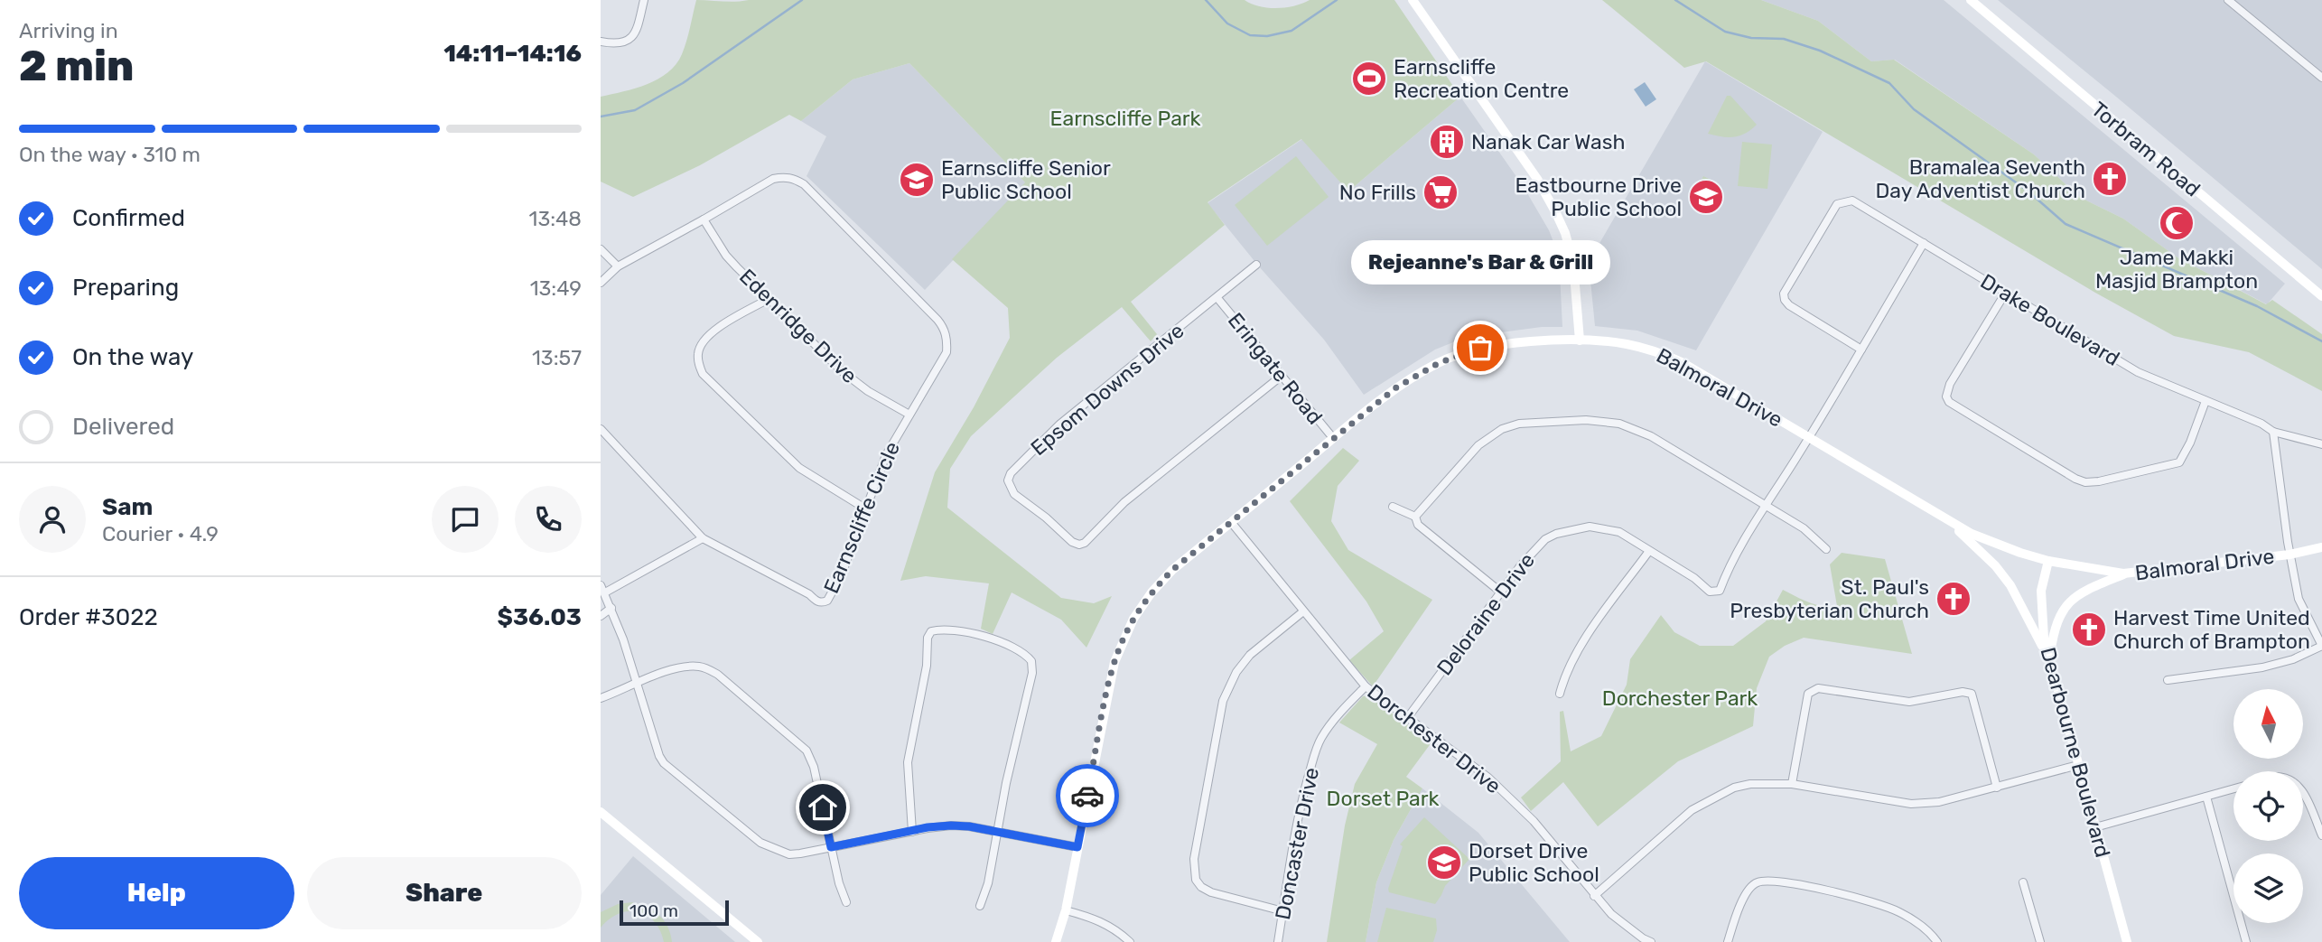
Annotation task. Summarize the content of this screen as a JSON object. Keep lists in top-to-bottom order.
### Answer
{
  "streets": {
    "street": [
      "Torbram Road",
      "Drake Boulevard",
      "Edenridge Drive",
      "Eringate Road",
      "Balmoral Drive",
      "Epsom Downs Drive",
      "Earnscliffe Circle",
      "Deloraine Drive",
      "Dorchester Drive",
      "Dearbourne Boulevard",
      "Doncaster Drive"
    ]
  },
  "crossings": [
    ["Edenridge Drive", "Earnscliffe Circle"],
    ["Eringate Road", "Balmoral Drive"],
    ["Eringate Road", "Epsom Downs Drive"],
    ["Balmoral Drive", "Deloraine Drive"],
    ["Balmoral Drive", "Dorchester Drive"],
    ["Balmoral Drive", "Dearbourne Boulevard"],
    ["Deloraine Drive", "Dorchester Drive"],
    ["Dorchester Drive", "Doncaster Drive"]
  ],
  "parks": ["Earnscliffe Park", "Dorchester Park", "Dorset Park"],
  "places": {
    "sports": ["Earnscliffe Recreation Centre"],
    "building": ["Nanak Car Wash"],
    "church": ["Bramalea Seventh Day Adventist Church", "St. Paul's Presbyterian Church", "Harvest Time United Church of Brampton"],
    "school or university": ["Earnscliffe Senior Public School", "Eastbourne Drive Public School", "Dorset Drive Public School"],
    "supermarket": ["No Frills"],
    "mosque": ["Jame Makki Masjid Brampton"],
    "other": ["Rejeanne's Bar & Grill"]
  },
  "scale_bar": "100 m",
  "north": "top",
  "page": {
    "heading": ["2 min", "Arriving in", "14:11–14:16"],
    "panel": [
      "Sam",
      "Courier · 4.9",
      "Order #3022",
      "$36.03"
    ],
    "bar": "On the way · 310 m",
    "list": [
      ["Confirmed", "13:48"],
      ["Preparing", "13:49"],
      ["On the way", "13:57"],
      "Delivered"
    ],
    "bubble": "Rejeanne's Bar & Grill",
    "buttons": ["Help", "Share"],
    "scale": "100 m"
  }
}
